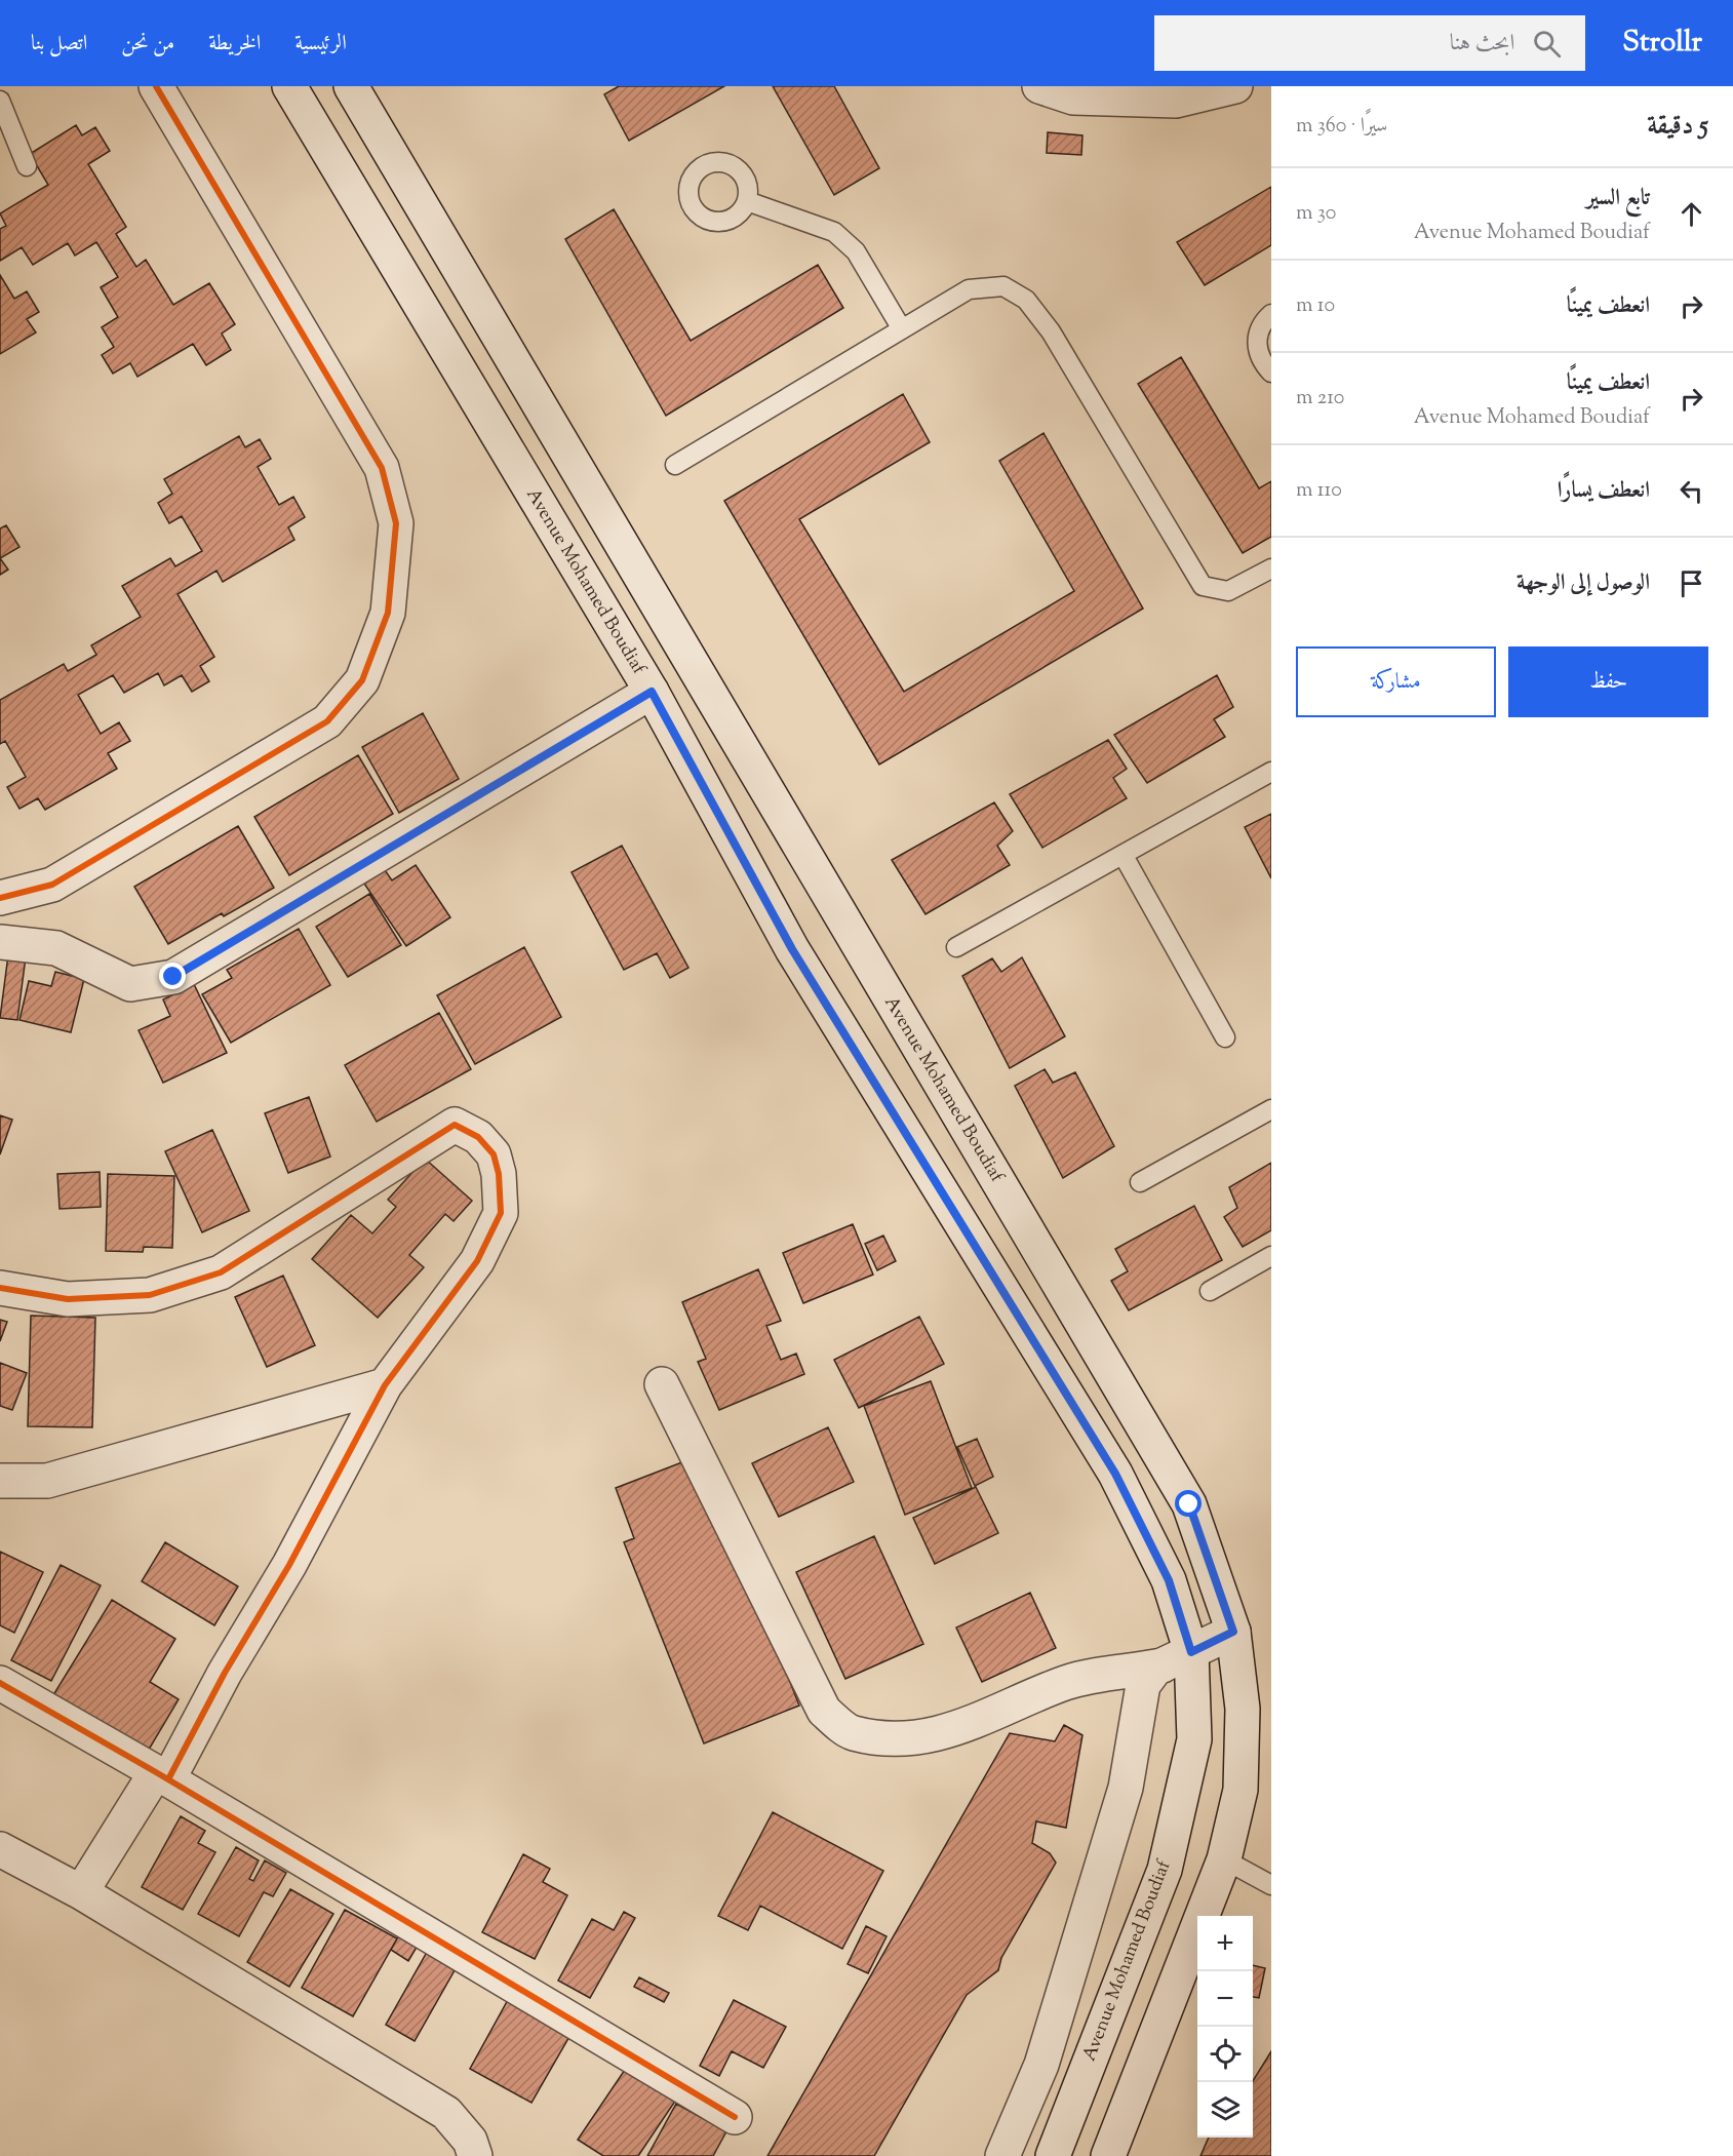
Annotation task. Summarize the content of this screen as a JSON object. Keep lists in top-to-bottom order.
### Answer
{
  "streets": {
    "street": ["Avenue Mohamed Boudiaf"]
  },
  "page": {
    "header": "Strollr",
    "search": "ابحث هنا",
    "nav": [
      "الرئيسية",
      "الخريطة",
      "من نحن",
      "اتصل بنا"
    ],
    "heading": ["5 دقيقة", "سيرًا · 360 m"],
    "list": [
      ["تابع السير", "Avenue Mohamed Boudiaf", "30 m"],
      ["انعطف يمينًا", "10 m"],
      ["انعطف يمينًا", "Avenue Mohamed Boudiaf", "210 m"],
      ["انعطف يسارًا", "110 m"],
      "الوصول إلى الوجهة"
    ],
    "buttons": ["حفظ", "مشاركة"],
    "map_buttons": ["+", "−"]
  }
}
